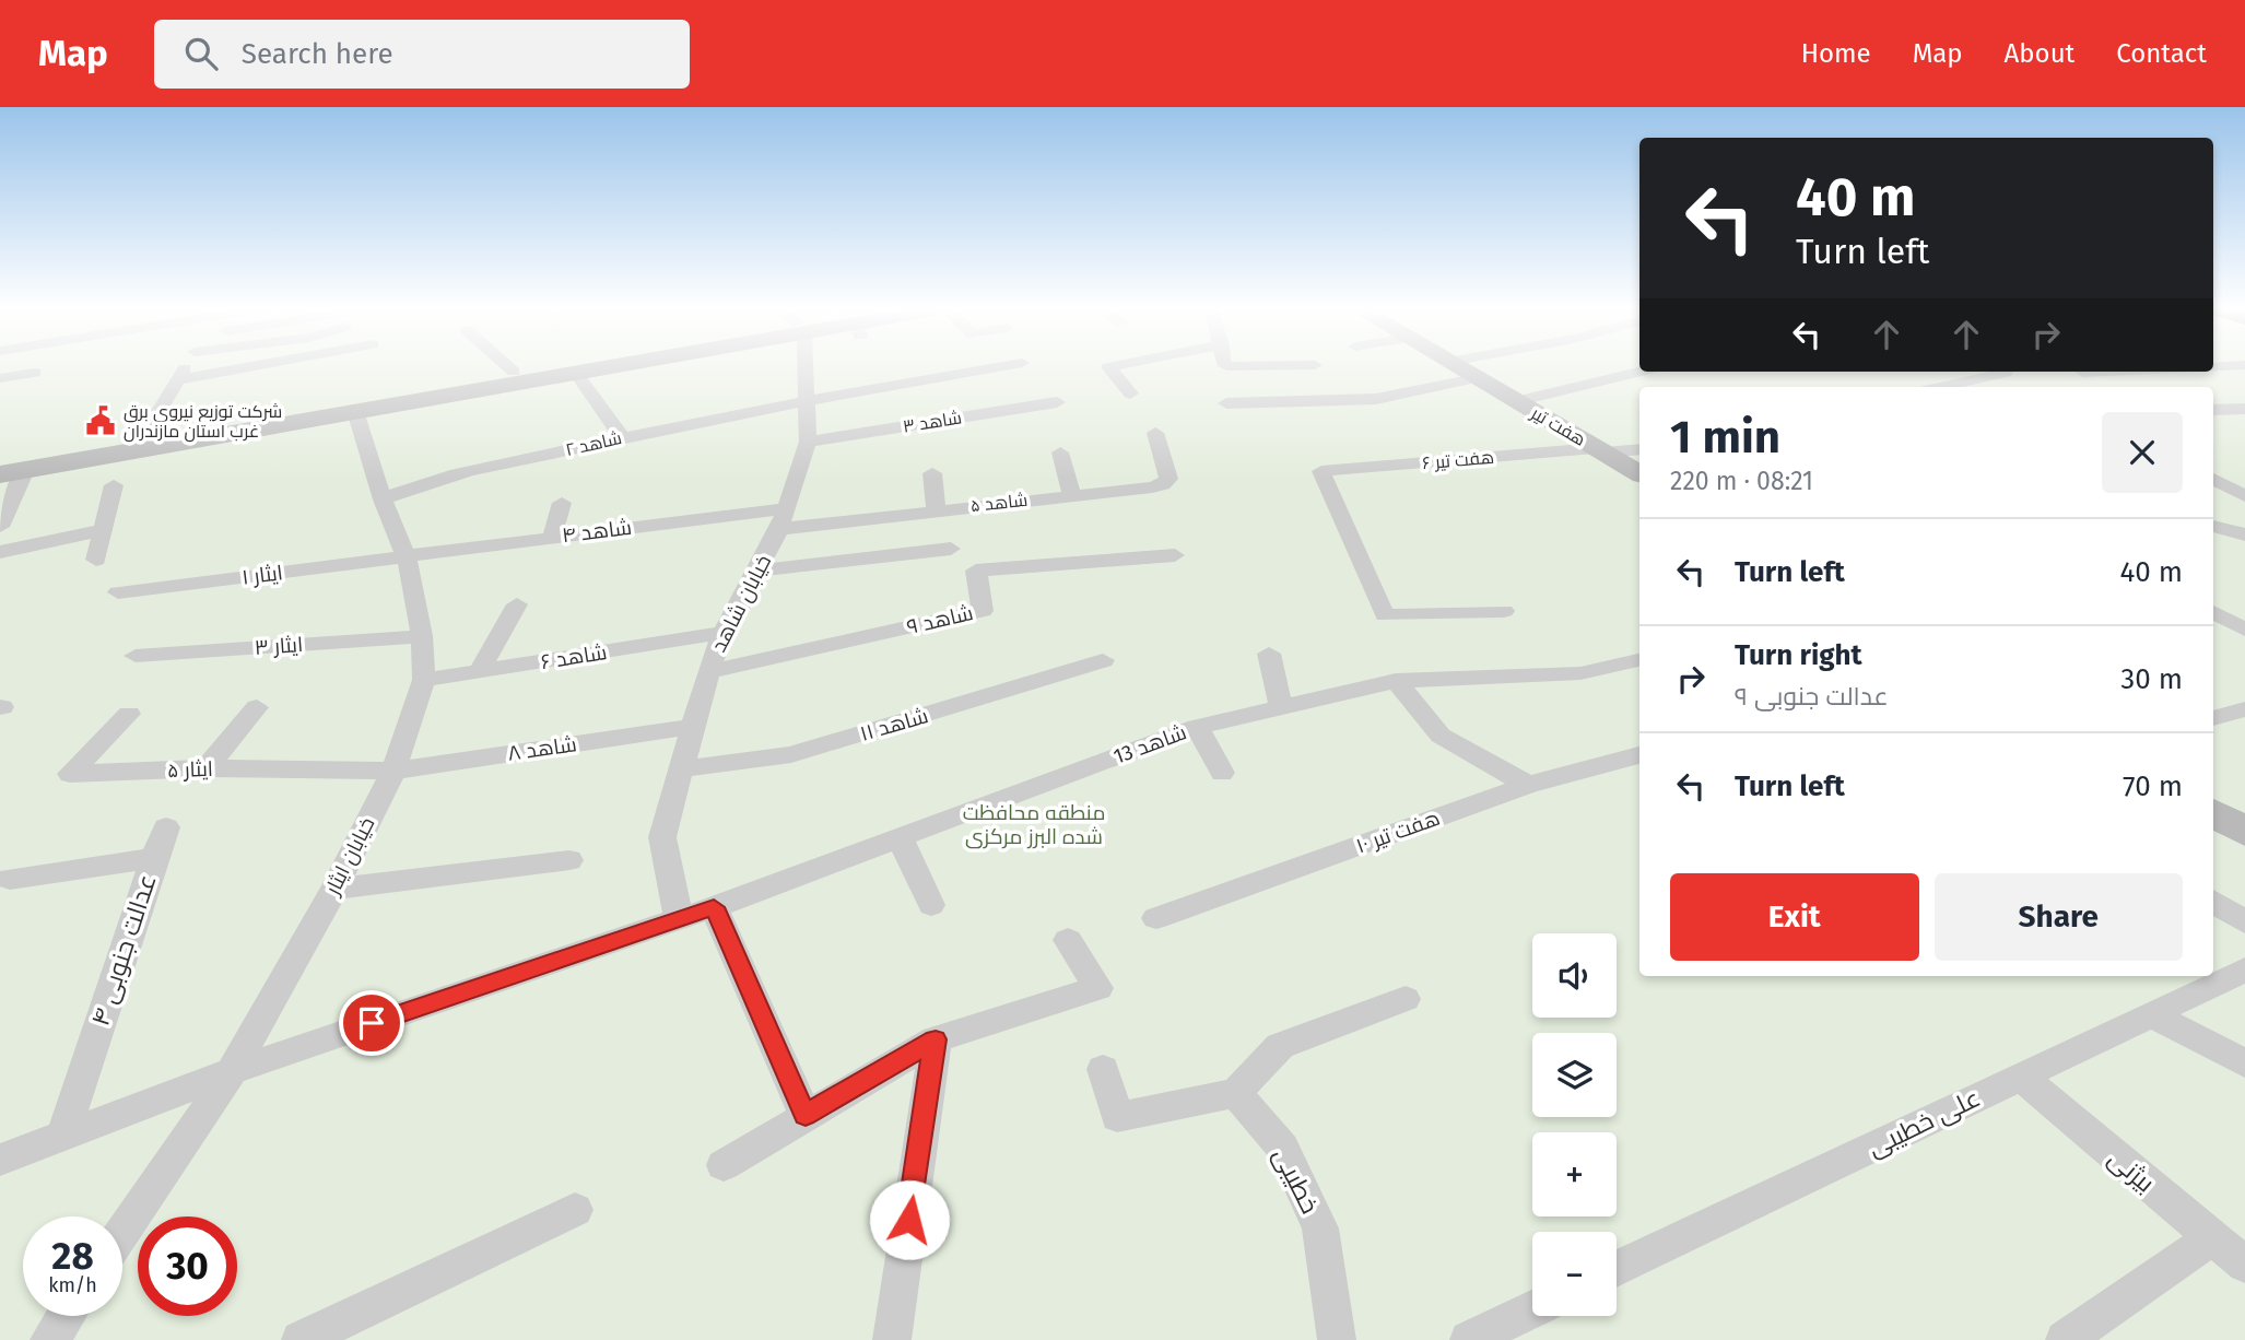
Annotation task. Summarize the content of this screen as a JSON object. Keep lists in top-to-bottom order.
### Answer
{
  "streets": {
    "main road": ["هفت تیر"],
    "street": [
      "شاهد ۳",
      "شاهد ۲",
      "هفت تیر ۶",
      "شاهد ۵",
      "شاهد ۴",
      "ایثار ۱",
      "خیابان شاهد",
      "شاهد ۹",
      "ایثار ۳",
      "شاهد ۶",
      "شاهد ۱۱",
      "شاهد 13",
      "شاهد ۸",
      "ایثار ۵",
      "هفت تیر ۱۰",
      "خیابان ایثار",
      "عدالت جنوبی ۴",
      "علی خطیبی",
      "بیژنی",
      "خطیبی"
    ]
  },
  "crossings": [
    ["شاهد ۳", "خیابان شاهد"],
    ["هفت تیر", "هفت تیر ۶"],
    ["شاهد ۲", "خیابان شاهد"],
    ["شاهد ۲", "خیابان ایثار"],
    ["شاهد ۵", "شاهد ۴"],
    ["شاهد ۵", "خیابان شاهد"],
    ["شاهد ۴", "ایثار ۱"],
    ["شاهد ۴", "خیابان شاهد"],
    ["شاهد ۴", "خیابان ایثار"],
    ["ایثار ۱", "خیابان ایثار"],
    ["خیابان شاهد", "شاهد ۹"],
    ["خیابان شاهد", "شاهد ۶"],
    ["خیابان شاهد", "شاهد ۱۱"],
    ["خیابان شاهد", "شاهد 13"],
    ["خیابان شاهد", "شاهد ۸"],
    ["ایثار ۳", "خیابان ایثار"],
    ["شاهد ۶", "خیابان ایثار"],
    ["شاهد 13", "خیابان ایثار"],
    ["شاهد ۸", "ایثار ۵"],
    ["شاهد ۸", "خیابان ایثار"],
    ["ایثار ۵", "خیابان ایثار"],
    ["علی خطیبی", "بیژنی"]
  ],
  "parks": ["منطقه محافظت شده البرز مرکزی"],
  "places": {
    "public building": ["شرکت توزیع نیروی برق غرب استان مازندران"]
  },
  "page": {
    "header": "Map",
    "search": "Search here",
    "nav": [
      "Home",
      "Map",
      "About",
      "Contact"
    ],
    "turn": ["40 m", "Turn left"],
    "heading": ["1 min", "220 m · 08:21"],
    "list": [
      {
        "name": "Turn left",
        "value": "40 m"
      },
      {
        "name": "Turn right",
        "note": "عدالت جنوبی ۹",
        "value": "30 m"
      },
      {
        "name": "Turn left",
        "value": "70 m"
      }
    ],
    "buttons": ["Exit", "Share"],
    "map_buttons": ["+", "−"],
    "speed": "28 km/h",
    "limit": "30"
  }
}
